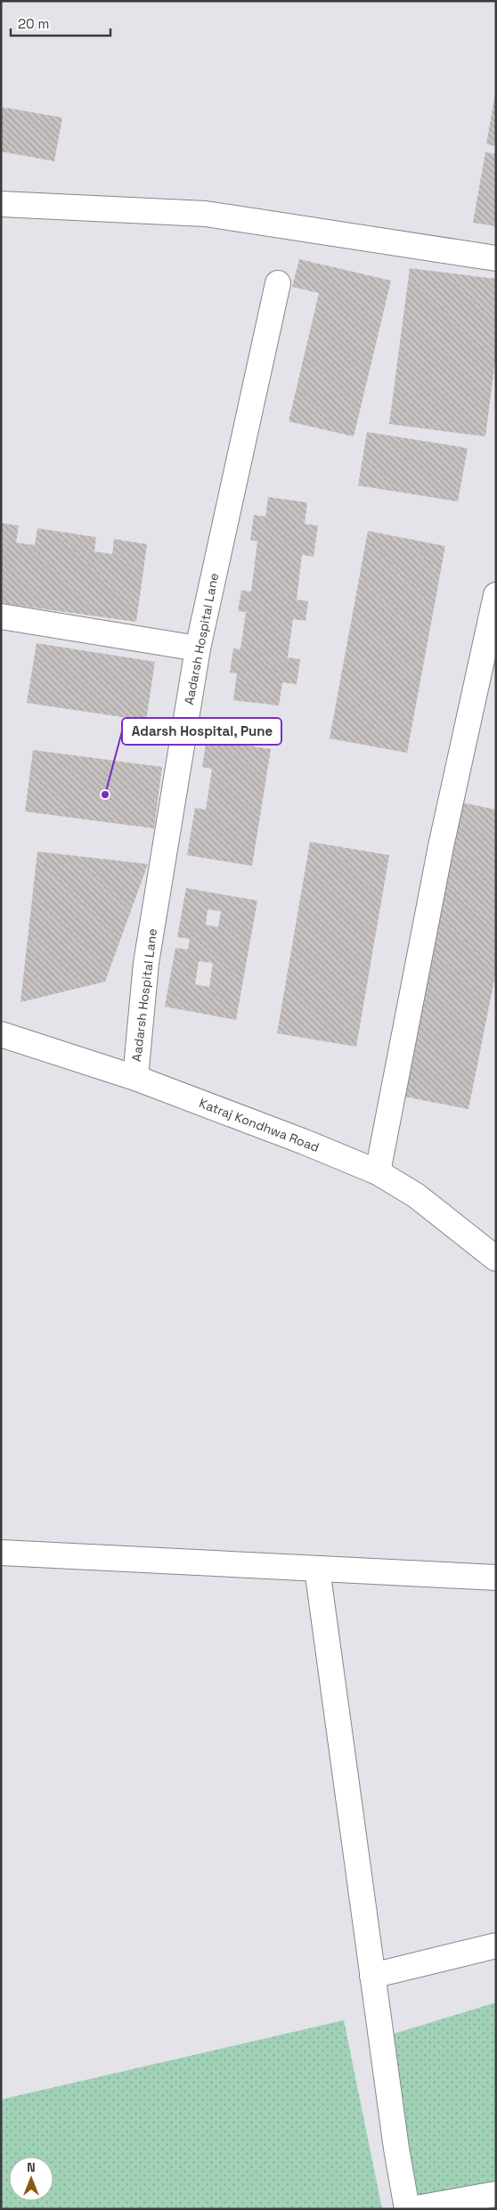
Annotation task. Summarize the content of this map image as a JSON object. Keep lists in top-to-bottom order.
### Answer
{
  "streets": {
    "main road": ["Aadarsh Hospital Lane", "Katraj Kondhwa Road"]
  },
  "crossings": [
    ["Aadarsh Hospital Lane", "Katraj Kondhwa Road"]
  ],
  "places": ["Adarsh Hospital, Pune"],
  "scale_bar": "20 m",
  "north": "top"
}
